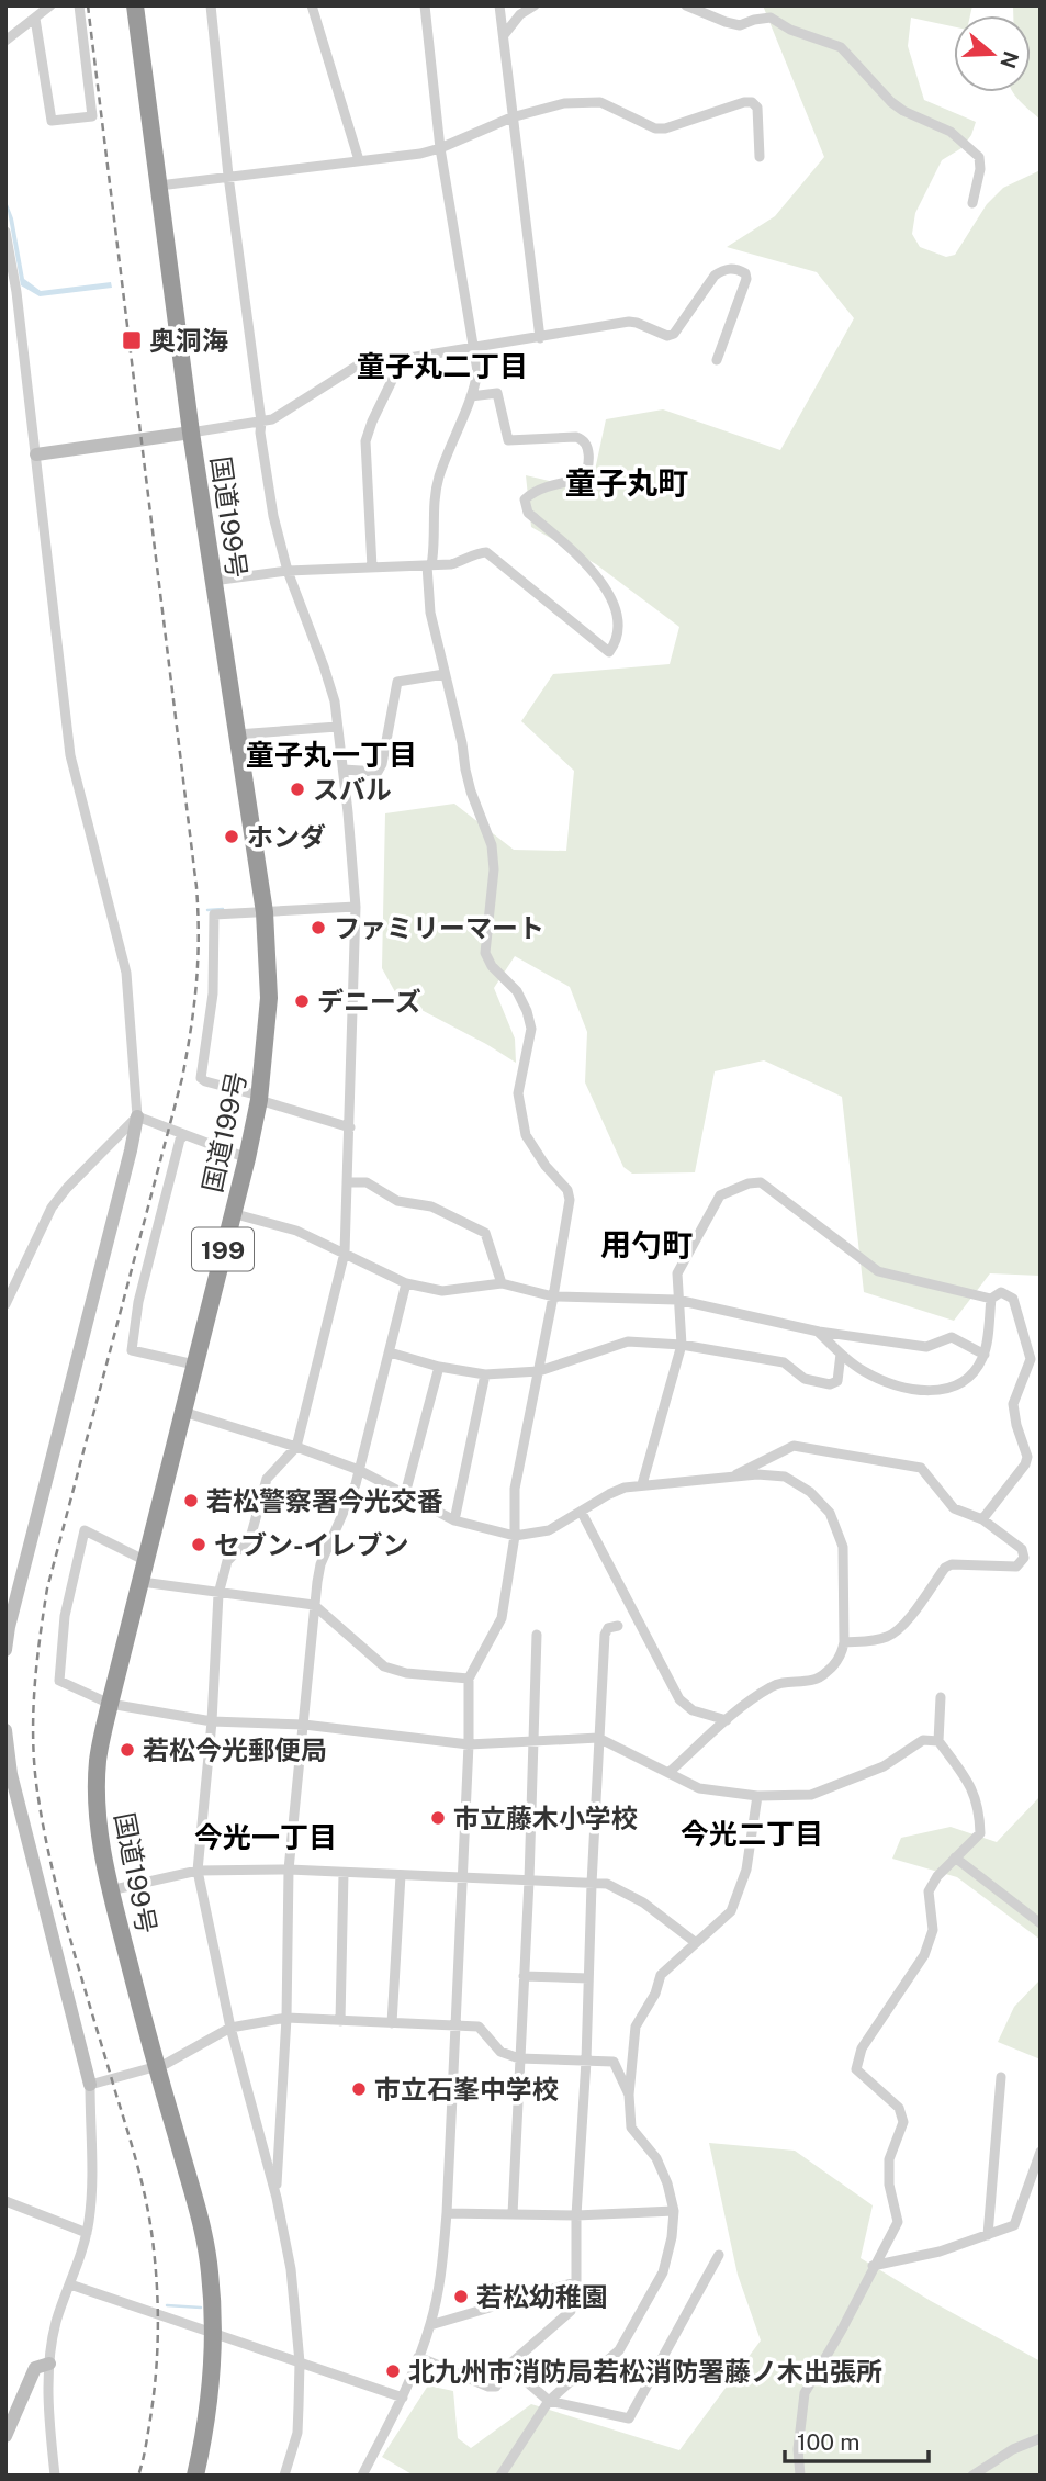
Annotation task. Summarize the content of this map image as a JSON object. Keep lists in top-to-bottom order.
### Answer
{
  "streets": {
    "highway": ["国道199号", "199"]
  },
  "districts": [
    "童子丸二丁目",
    "童子丸町",
    "童子丸一丁目",
    "用勺町",
    "今光二丁目",
    "今光一丁目"
  ],
  "places": {
    "transit": ["奥洞海"],
    "other": [
      "スバル",
      "ホンダ",
      "ファミリーマート",
      "デニーズ",
      "若松警察署今光交番",
      "セブン-イレブン",
      "若松今光郵便局",
      "市立藤木小学校",
      "市立石峯中学校",
      "若松幼稚園",
      "北九州市消防局若松消防署藤ノ木出張所"
    ]
  },
  "scale_bar": "100 m",
  "north": "right"
}
